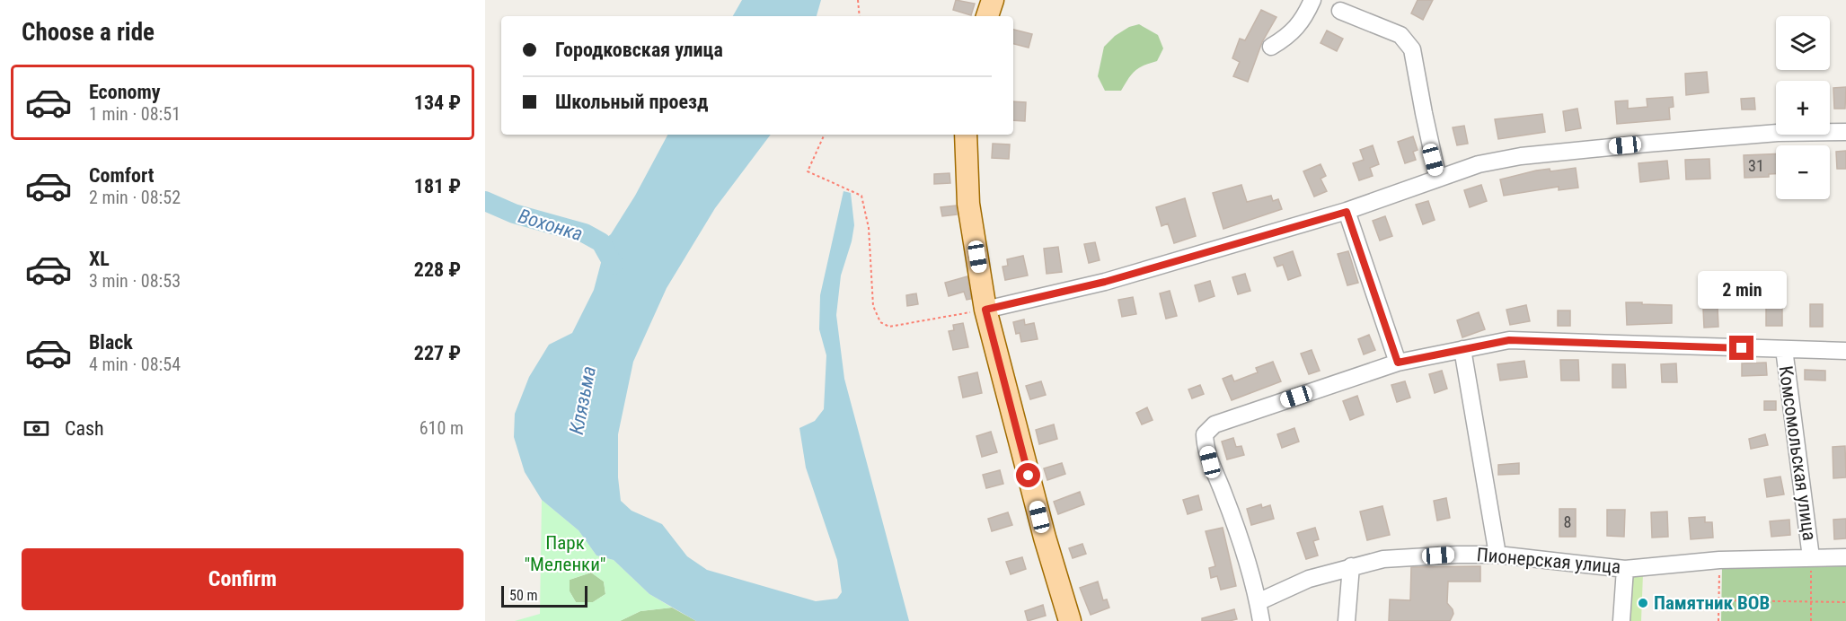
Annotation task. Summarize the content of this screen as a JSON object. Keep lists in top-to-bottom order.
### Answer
{
  "streets": {
    "street": ["Комсомольская улица", "Пионерская улица"]
  },
  "crossings": [
    ["Комсомольская улица", "Пионерская улица"]
  ],
  "water": ["Вохонка", "Клязьма"],
  "parks": ["Парк \"Меленки\""],
  "places": ["Памятник ВОВ"],
  "house_numbers": ["31", "8"],
  "scale_bar": "50 m",
  "page": {
    "heading": "Choose a ride",
    "map_buttons": ["+", "−"],
    "banner": ["Городковская улица", "Школьный проезд"],
    "list": [
      {
        "name": "Economy",
        "note": "1 min · 08:51",
        "value": "134 ₽"
      },
      {
        "name": "Comfort",
        "note": "2 min · 08:52",
        "value": "181 ₽"
      },
      {
        "name": "XL",
        "note": "3 min · 08:53",
        "value": "228 ₽"
      },
      {
        "name": "Black",
        "note": "4 min · 08:54",
        "value": "227 ₽"
      }
    ],
    "bubble": "2 min",
    "pay": ["Cash", "610 m"],
    "buttons": "Confirm",
    "scale": "50 m"
  }
}
